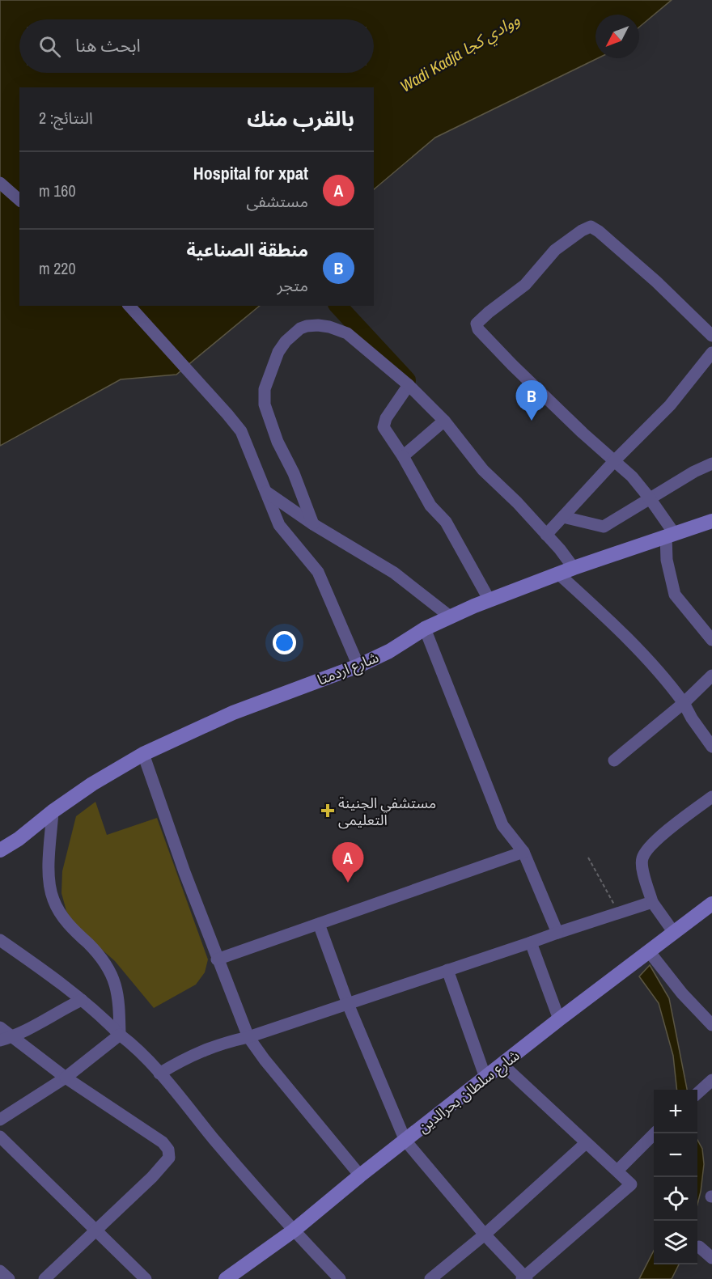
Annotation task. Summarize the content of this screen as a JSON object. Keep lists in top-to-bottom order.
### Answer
{
  "streets": {
    "main road": ["شارع اردمتا", "شارع سلطان بحرالدين"]
  },
  "water": ["Wadi Kadja ووادي كجا"],
  "places": {
    "health": ["مستشفي الجنينة التعليمى"]
  },
  "north": "bottom left",
  "page": {
    "search": "ابحث هنا",
    "heading": ["بالقرب منك", "النتائج: 2"],
    "list": [
      {
        "mark": "A",
        "name": "Hospital for xpat",
        "note": "مستشفى",
        "value": "160 m"
      },
      {
        "mark": "B",
        "name": "منطقة الصناعية",
        "note": "متجر",
        "value": "220 m"
      }
    ],
    "pins": ["B", "A"],
    "map_buttons": ["+", "−"]
  }
}
